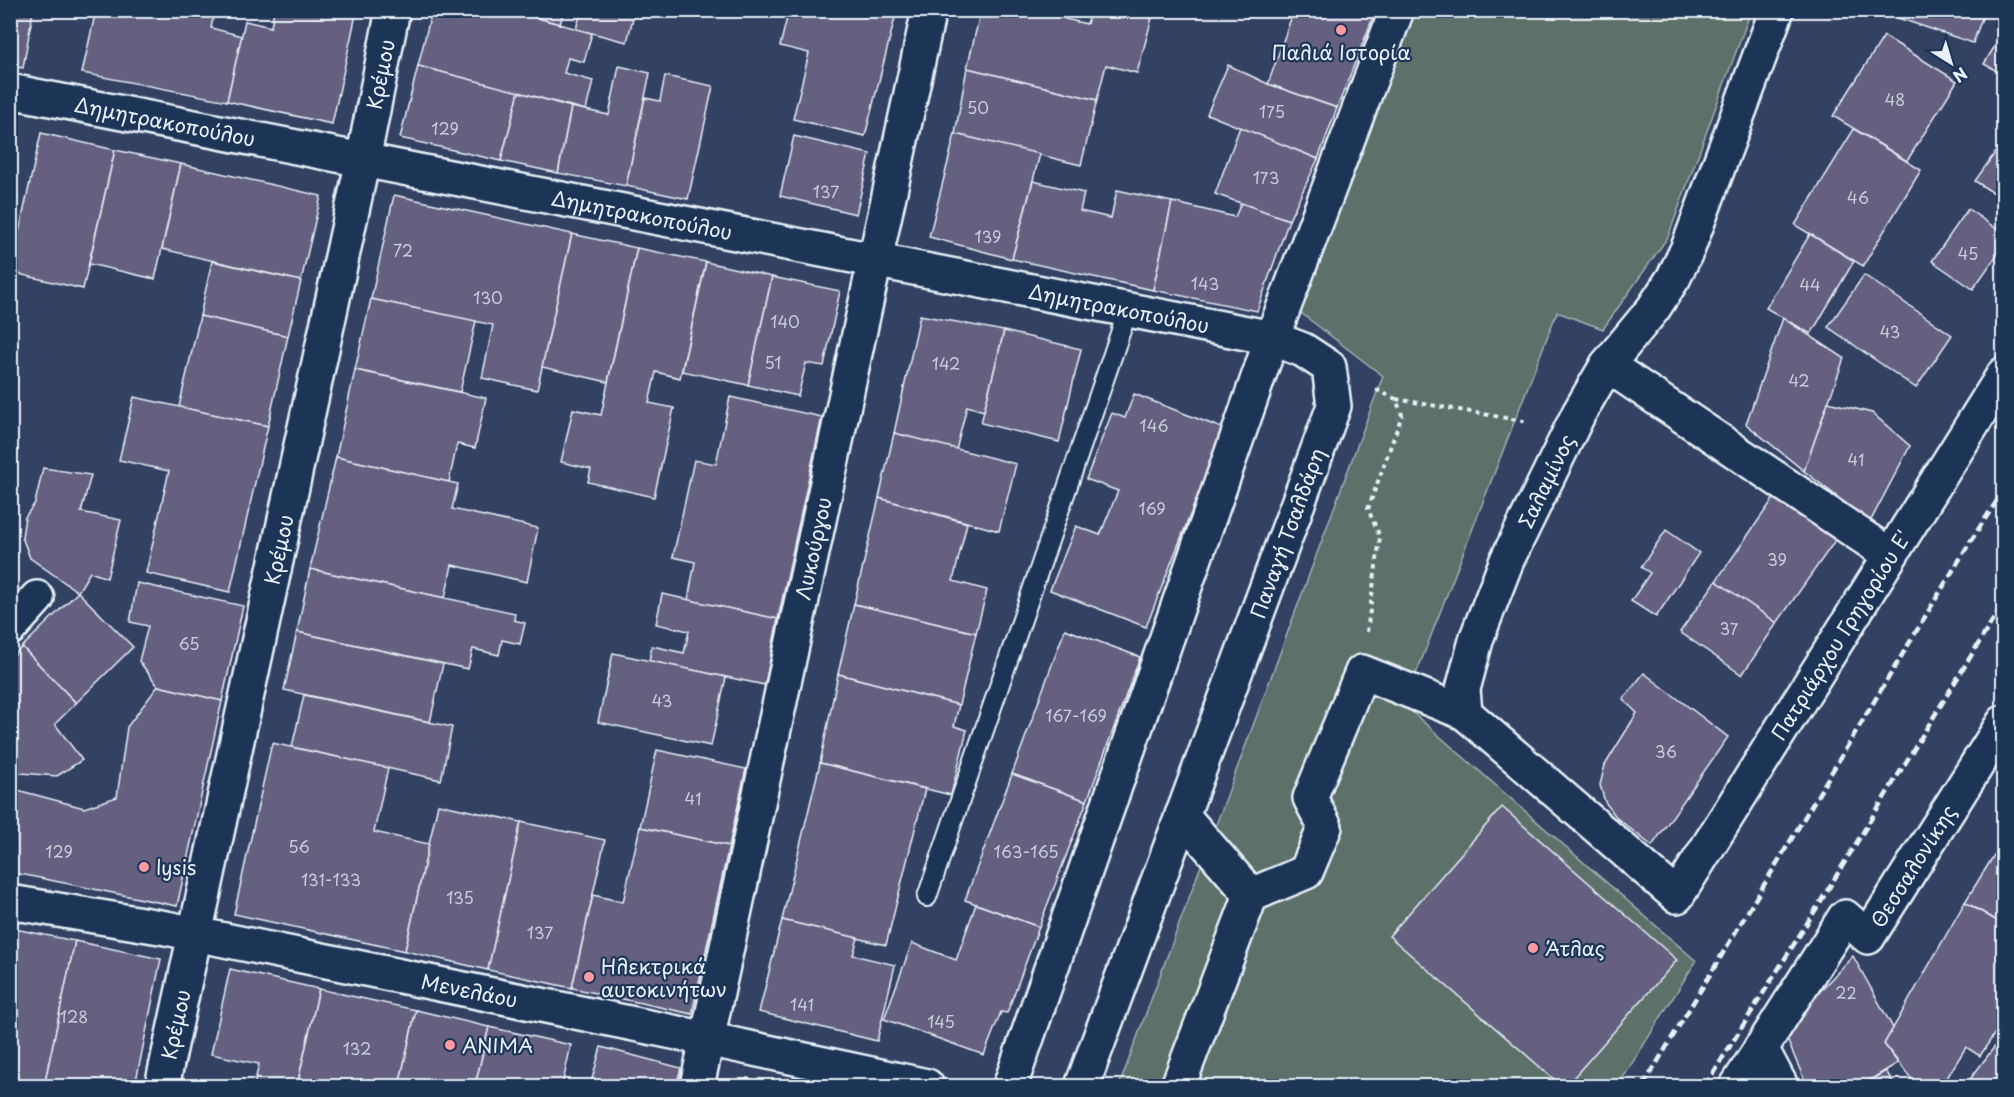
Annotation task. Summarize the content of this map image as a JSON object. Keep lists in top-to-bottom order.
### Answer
{
  "streets": {
    "street": [
      "Κρέμου",
      "Δημητρακοπούλου",
      "Σαλαμίνος",
      "Παναγή Τσαλδάρη",
      "Λυκούργου",
      "Πατριάρχου Γρηγορίου Ε'",
      "Θεσσαλονίκης",
      "Μενελάου"
    ]
  },
  "crossings": [
    ["Κρέμου", "Δημητρακοπούλου"],
    ["Κρέμου", "Μενελάου"],
    ["Δημητρακοπούλου", "Λυκούργου"],
    ["Σαλαμίνος", "Πατριάρχου Γρηγορίου Ε'"],
    ["Λυκούργου", "Μενελάου"]
  ],
  "places": [
    "Παλιά Ιστορία",
    "lysis",
    "Άτλας",
    "Ηλεκτρικά αυτοκινήτων",
    "ΑΝΙΜΑ"
  ],
  "house_numbers": [
    "48",
    "50",
    "175",
    "129",
    "173",
    "137",
    "46",
    "139",
    "72",
    "45",
    "143",
    "44",
    "130",
    "140",
    "43",
    "51",
    "142",
    "42",
    "146",
    "41",
    "169",
    "39",
    "37",
    "65",
    "43",
    "167-169",
    "36",
    "41",
    "56",
    "129",
    "163-165",
    "131-133",
    "135",
    "137",
    "22",
    "141",
    "128",
    "145",
    "132"
  ],
  "north": "bottom right"
}
